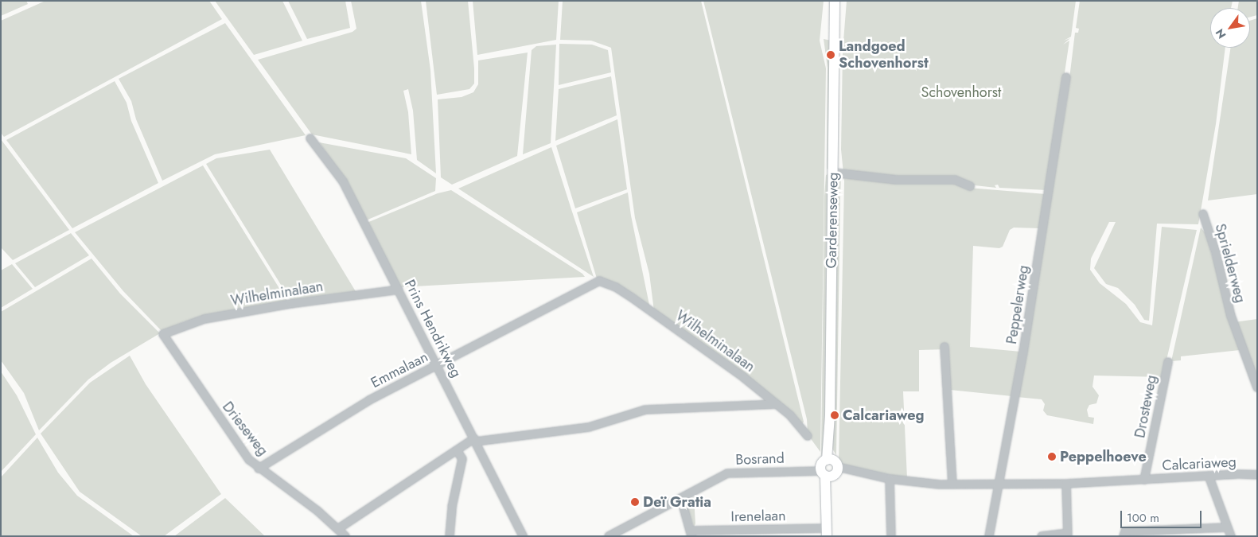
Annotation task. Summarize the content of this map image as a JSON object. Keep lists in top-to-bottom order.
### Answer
{
  "streets": {
    "main road": ["Garderenseweg"],
    "street": [
      "Sprielderweg",
      "Wilhelminalaan",
      "Peppelerweg",
      "Prins Hendrikweg",
      "Emmalaan",
      "Drosteweg",
      "Drieseweg",
      "Bosrand",
      "Calcariaweg",
      "Irenelaan"
    ]
  },
  "crossings": [
    ["Garderenseweg", "Bosrand"],
    ["Garderenseweg", "Calcariaweg"],
    ["Garderenseweg", "Irenelaan"],
    ["Wilhelminalaan", "Prins Hendrikweg"],
    ["Wilhelminalaan", "Emmalaan"],
    ["Wilhelminalaan", "Drieseweg"],
    ["Peppelerweg", "Calcariaweg"],
    ["Prins Hendrikweg", "Emmalaan"],
    ["Emmalaan", "Drieseweg"],
    ["Drosteweg", "Calcariaweg"],
    ["Bosrand", "Calcariaweg"]
  ],
  "parks": ["Schovenhorst"],
  "places": [
    "Landgoed Schovenhorst",
    "Calcariaweg",
    "Peppelhoeve",
    "Deï Gratia"
  ],
  "scale_bar": "100 m",
  "north": "bottom left"
}
